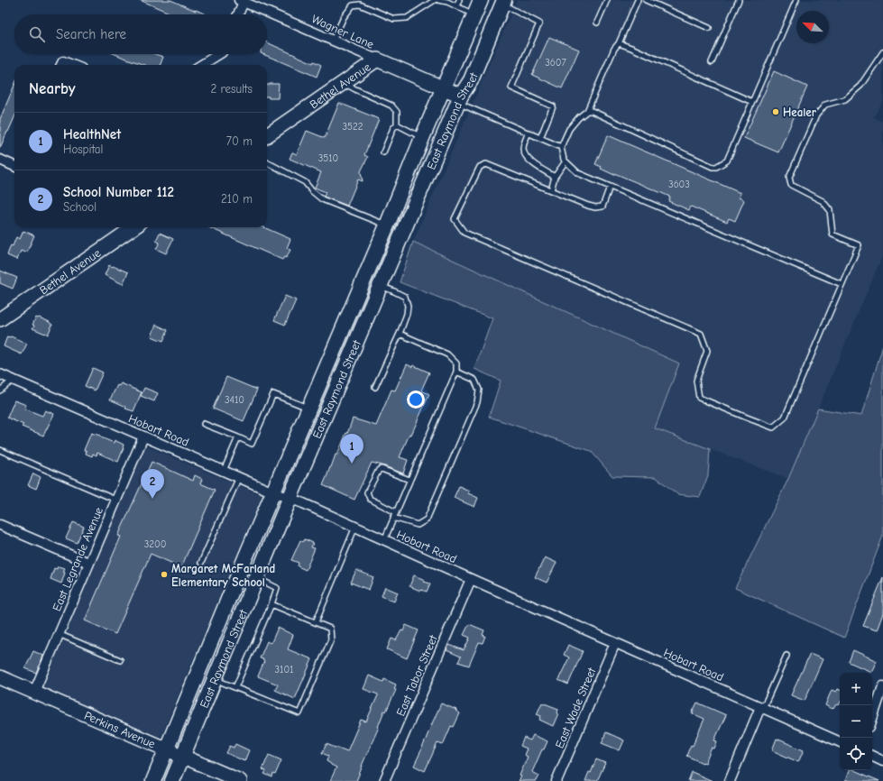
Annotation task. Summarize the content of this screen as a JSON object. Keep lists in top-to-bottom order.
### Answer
{
  "streets": {
    "main road": ["East Raymond Street"],
    "street": [
      "Wagner Lane",
      "Bethel Avenue",
      "Hobart Road",
      "East Legrande Avenue",
      "East Tabor Street",
      "East Wade Street",
      "Perkins Avenue"
    ]
  },
  "crossings": [
    ["Wagner Lane", "Bethel Avenue"],
    ["Bethel Avenue", "East Raymond Street"],
    ["East Raymond Street", "Hobart Road"],
    ["East Raymond Street", "Perkins Avenue"],
    ["Hobart Road", "East Legrande Avenue"],
    ["Hobart Road", "East Tabor Street"],
    ["Hobart Road", "East Wade Street"],
    ["East Legrande Avenue", "Perkins Avenue"]
  ],
  "places": ["Healer", "Margaret McFarland Elementary School"],
  "house_numbers": [
    "3607",
    "3522",
    "3510",
    "3603",
    "3410",
    "3200",
    "3101"
  ],
  "north": "top left",
  "page": {
    "search": "Search here",
    "heading": ["Nearby", "2 results"],
    "list": [
      {
        "mark": "1",
        "name": "HealthNet",
        "note": "Hospital",
        "value": "70 m"
      },
      {
        "mark": "2",
        "name": "School Number 112",
        "note": "School",
        "value": "210 m"
      }
    ],
    "pins": ["1", "2"],
    "map_buttons": ["+", "−"]
  }
}
